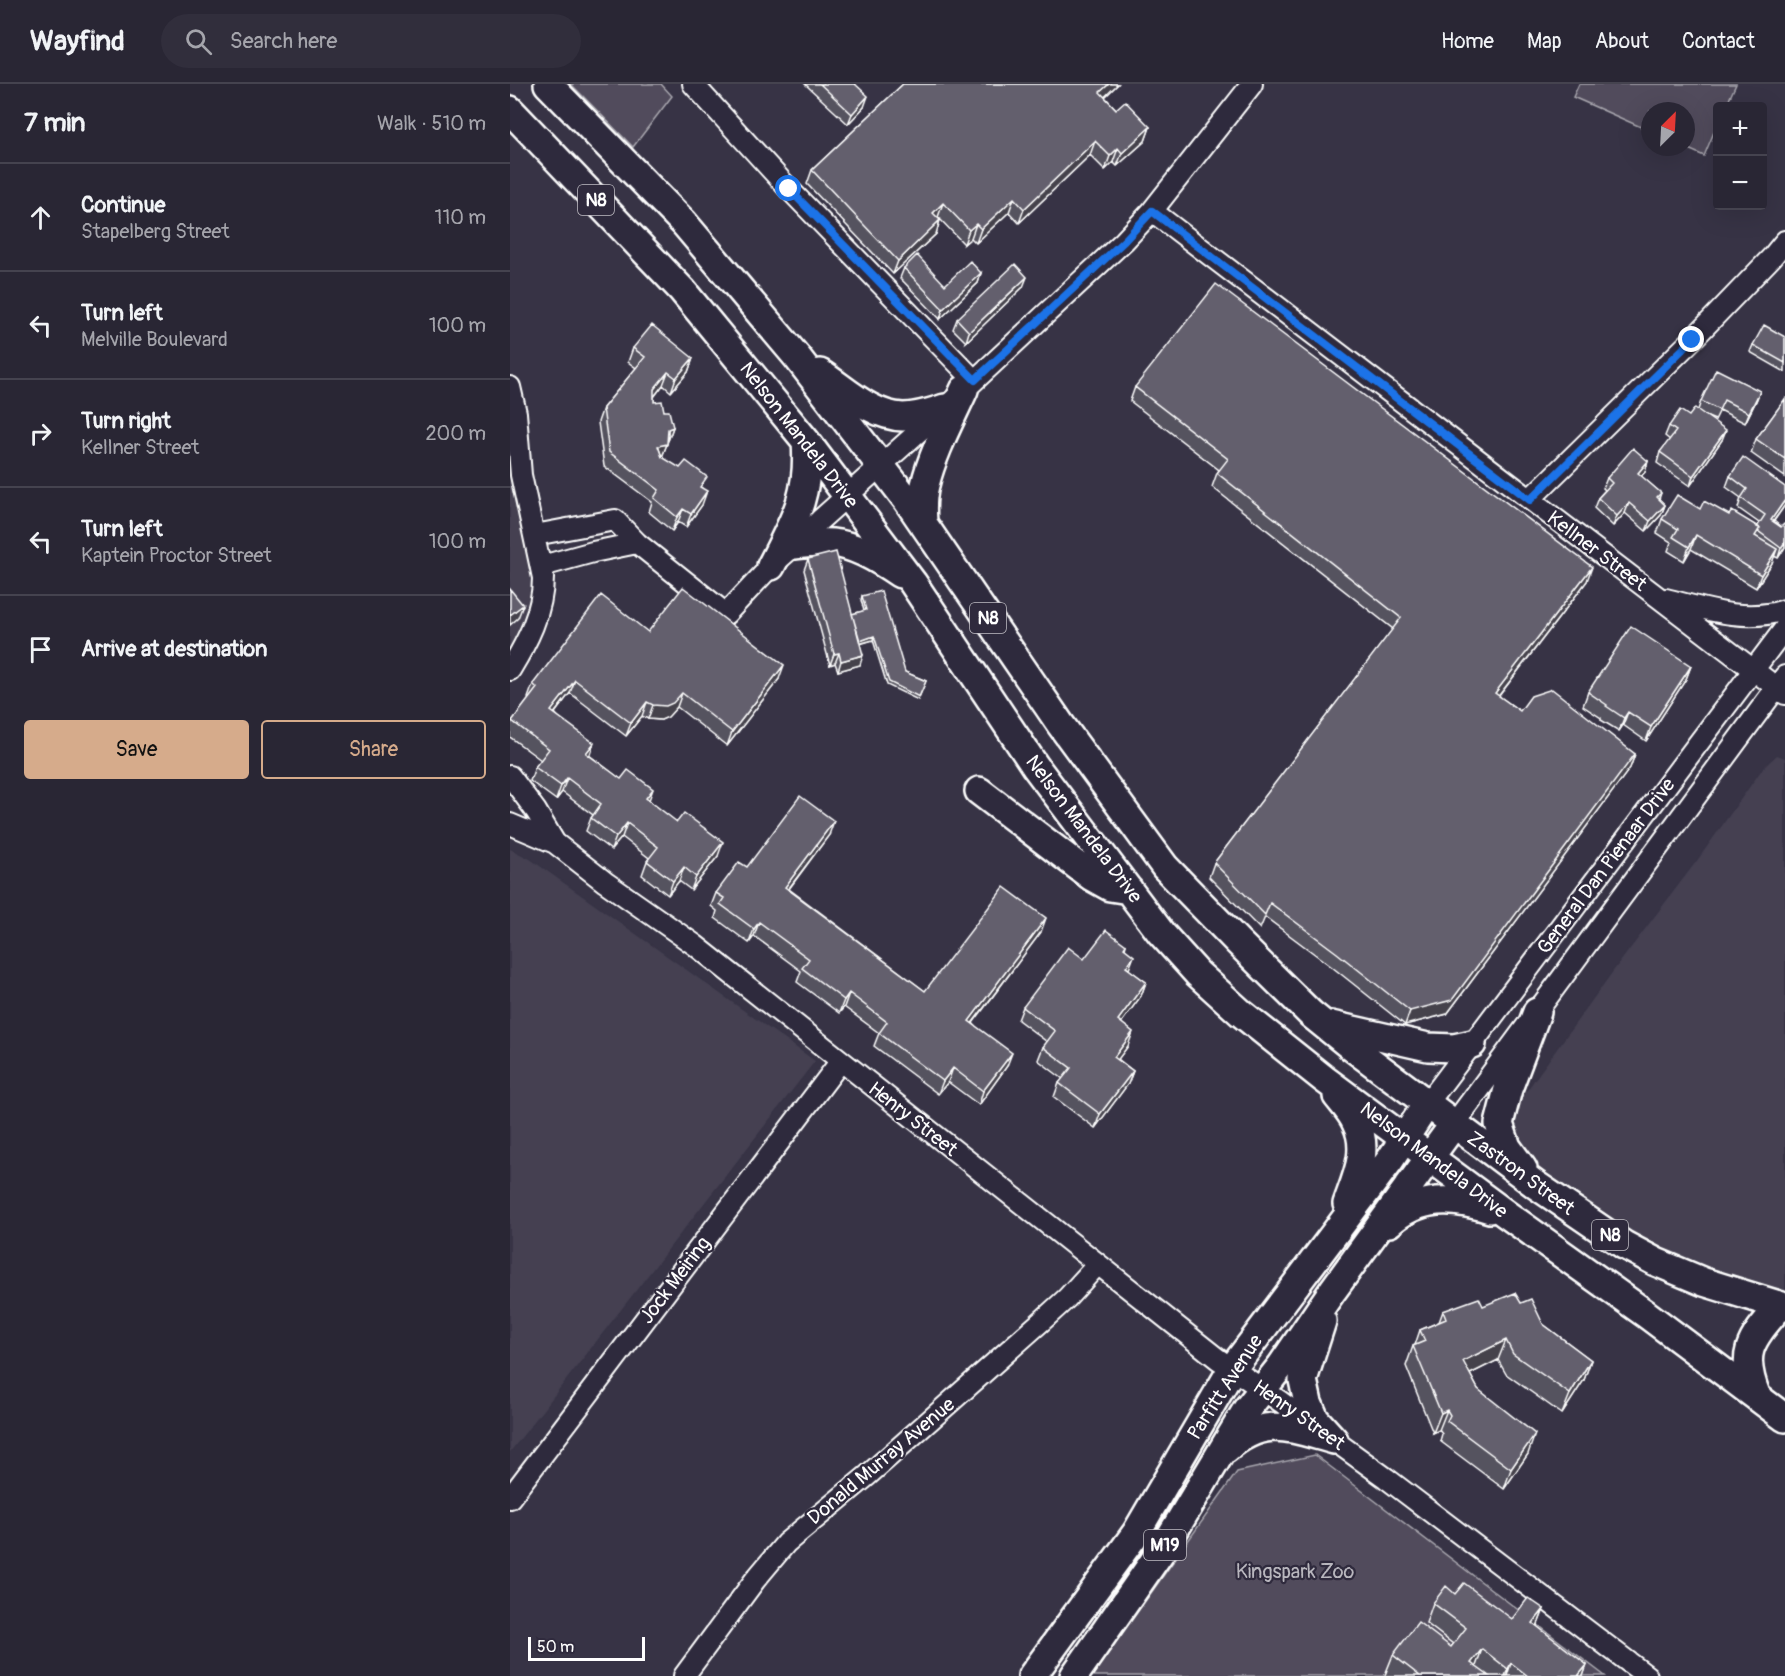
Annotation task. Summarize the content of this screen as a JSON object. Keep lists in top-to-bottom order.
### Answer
{
  "streets": {
    "highway": [
      "N8",
      "Nelson Mandela Drive",
      "Zastron Street",
      "Parfitt Avenue",
      "M19"
    ],
    "street": [
      "Kellner Street",
      "General Dan Pienaar Drive",
      "Henry Street",
      "Jock Meiring",
      "Donald Murray Avenue"
    ]
  },
  "crossings": [
    ["Nelson Mandela Drive", "General Dan Pienaar Drive"],
    ["Nelson Mandela Drive", "Zastron Street"],
    ["Nelson Mandela Drive", "Parfitt Avenue"],
    ["Kellner Street", "General Dan Pienaar Drive"],
    ["General Dan Pienaar Drive", "Zastron Street"],
    ["General Dan Pienaar Drive", "Parfitt Avenue"],
    ["Henry Street", "Jock Meiring"],
    ["Henry Street", "Parfitt Avenue"],
    ["Henry Street", "Donald Murray Avenue"],
    ["Zastron Street", "Parfitt Avenue"]
  ],
  "parks": ["Kingspark Zoo"],
  "scale_bar": "50 m",
  "north": "top right",
  "page": {
    "header": "Wayfind",
    "search": "Search here",
    "nav": [
      "Home",
      "Map",
      "About",
      "Contact"
    ],
    "heading": ["7 min", "Walk · 510 m"],
    "map_buttons": ["+", "−"],
    "list": [
      ["Continue", "Stapelberg Street", "110 m"],
      ["Turn left", "Melville Boulevard", "100 m"],
      ["Turn right", "Kellner Street", "200 m"],
      ["Turn left", "Kaptein Proctor Street", "100 m"],
      "Arrive at destination"
    ],
    "buttons": ["Save", "Share"],
    "scale": "50 m"
  }
}
